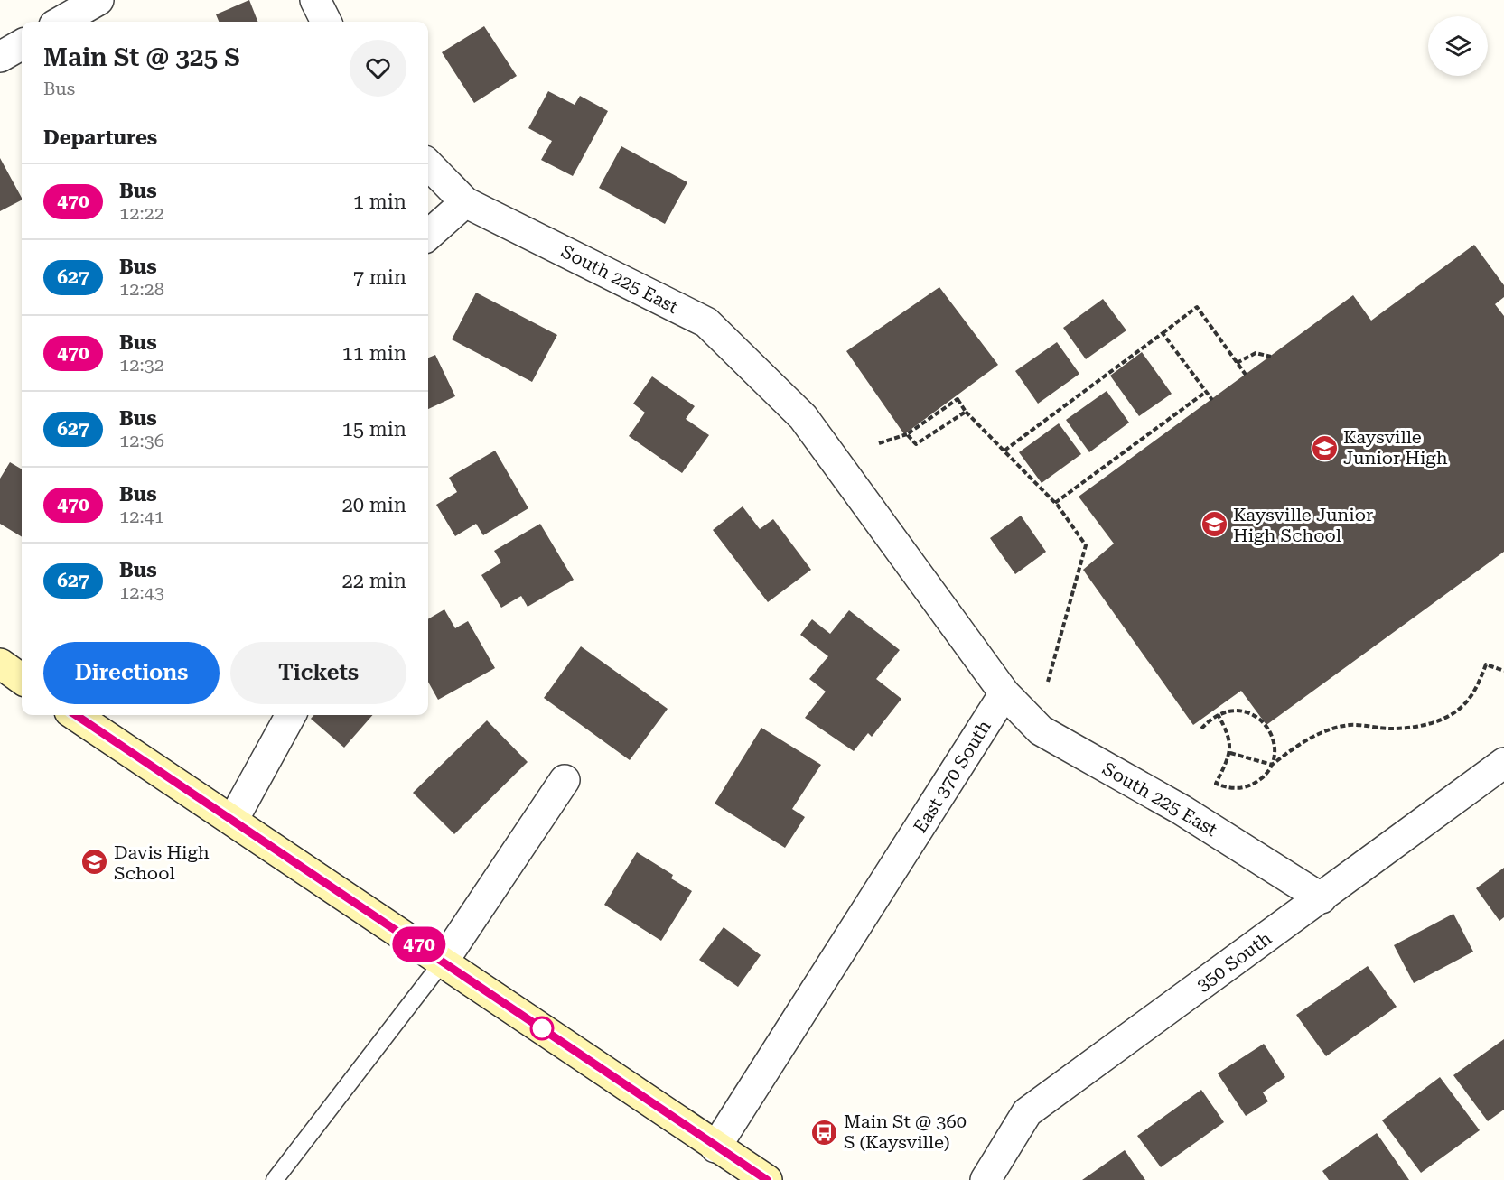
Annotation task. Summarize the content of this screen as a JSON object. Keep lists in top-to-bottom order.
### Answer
{
  "streets": {
    "street": ["South 225 East", "East 370 South", "350 South"]
  },
  "crossings": [
    ["South 225 East", "East 370 South"],
    ["South 225 East", "350 South"]
  ],
  "places": {
    "school or university": ["Kaysville Junior High", "Kaysville Junior High School", "Davis High School"],
    "bus stop": ["Main St @ 360 S (Kaysville)"]
  },
  "lines": ["bus line 470"],
  "page": {
    "on_map": "470",
    "heading": [
      ["Main St @ 325 S", "Bus"],
      "Departures"
    ],
    "list": [
      {
        "mark": "470",
        "name": "Bus",
        "note": "12:22",
        "value": "1 min"
      },
      {
        "mark": "627",
        "name": "Bus",
        "note": "12:28",
        "value": "7 min"
      },
      {
        "mark": "470",
        "name": "Bus",
        "note": "12:32",
        "value": "11 min"
      },
      {
        "mark": "627",
        "name": "Bus",
        "note": "12:36",
        "value": "15 min"
      },
      {
        "mark": "470",
        "name": "Bus",
        "note": "12:41",
        "value": "20 min"
      },
      {
        "mark": "627",
        "name": "Bus",
        "note": "12:43",
        "value": "22 min"
      }
    ],
    "buttons": ["Directions", "Tickets"]
  }
}
